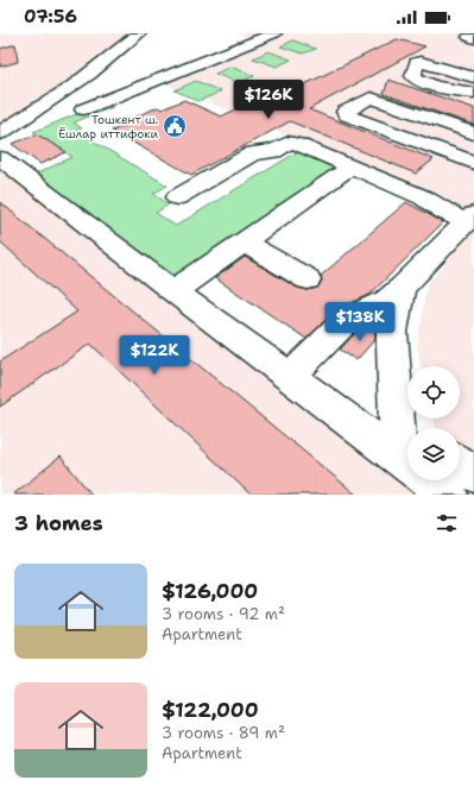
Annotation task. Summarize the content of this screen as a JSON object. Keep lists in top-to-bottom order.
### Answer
{
  "places": {
    "public building": ["Тошкент ш. Ёшлар иттифоки"]
  },
  "page": {
    "status": "07:56",
    "price": ["$126K", "$138K", "$122K"],
    "heading": "3 homes",
    "list": [
      {
        "name": "$126,000",
        "note": "3 rooms · 92 m² · Apartment"
      },
      {
        "name": "$122,000",
        "note": "3 rooms · 89 m² · Apartment"
      }
    ]
  }
}
